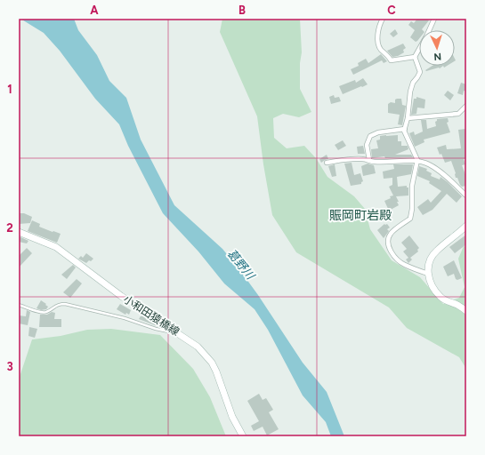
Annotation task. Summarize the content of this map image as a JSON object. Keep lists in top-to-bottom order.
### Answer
{
  "streets": {
    "main road": ["小和田猿橋線"]
  },
  "districts": ["賑岡町岩殿"],
  "water": ["葛野川"],
  "north": "bottom",
  "grid": {
    "columns": ["A", "B", "C"],
    "rows": ["1", "2", "3"]
  }
}
